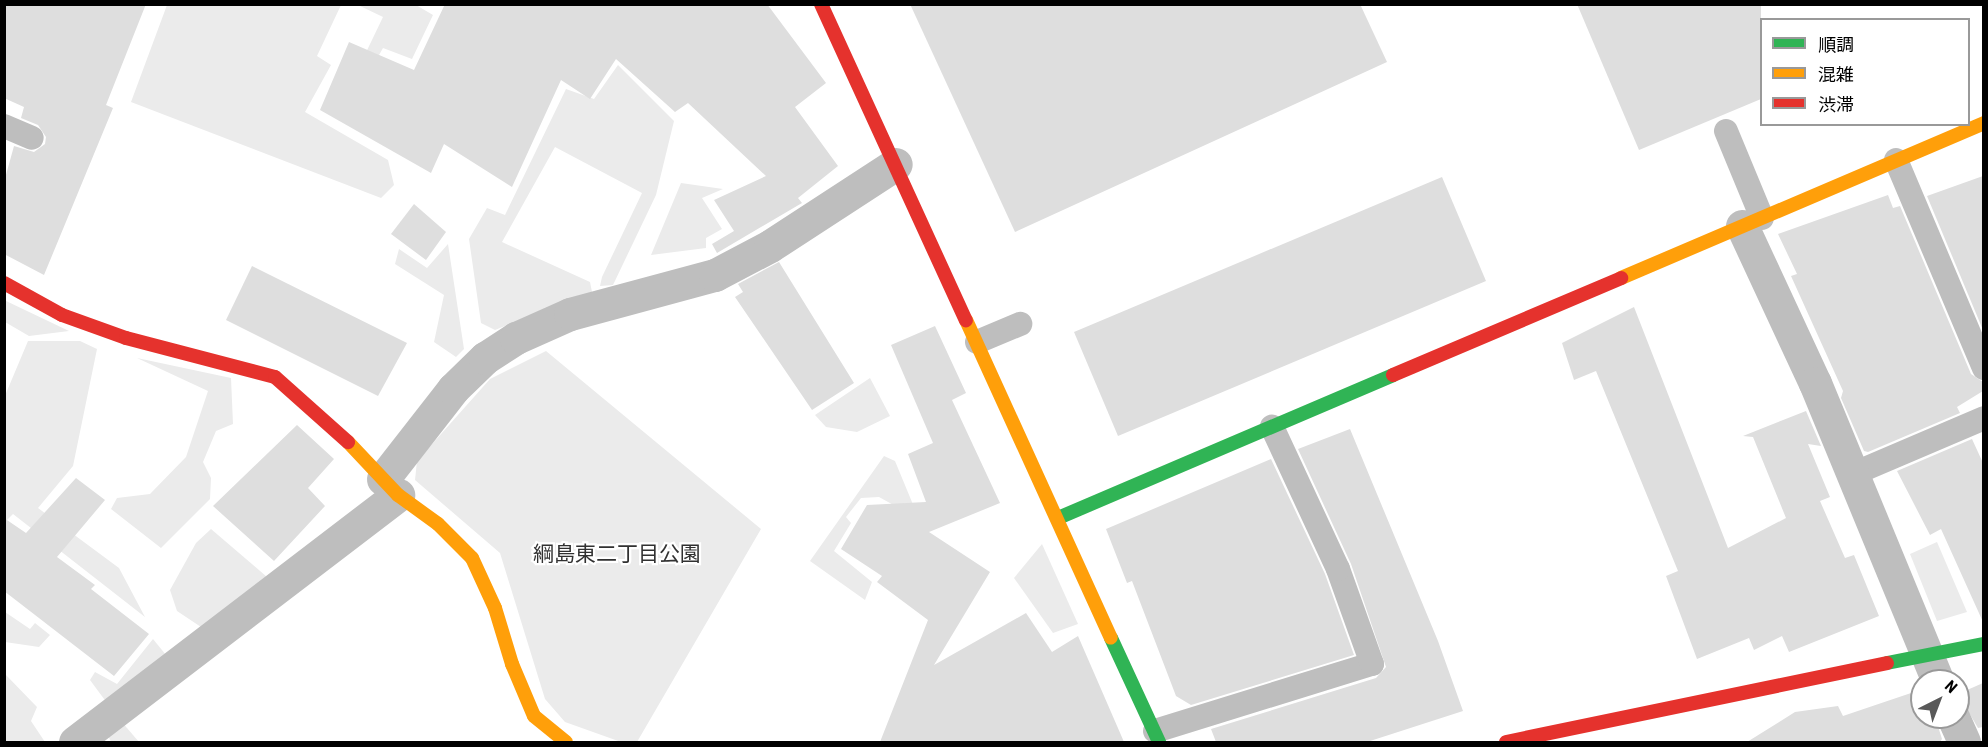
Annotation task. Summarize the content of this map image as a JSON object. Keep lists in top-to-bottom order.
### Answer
{
  "parks": ["綱島東二丁目公園"],
  "legend": ["順調", "混雑", "渋滞"],
  "north": "top right"
}
